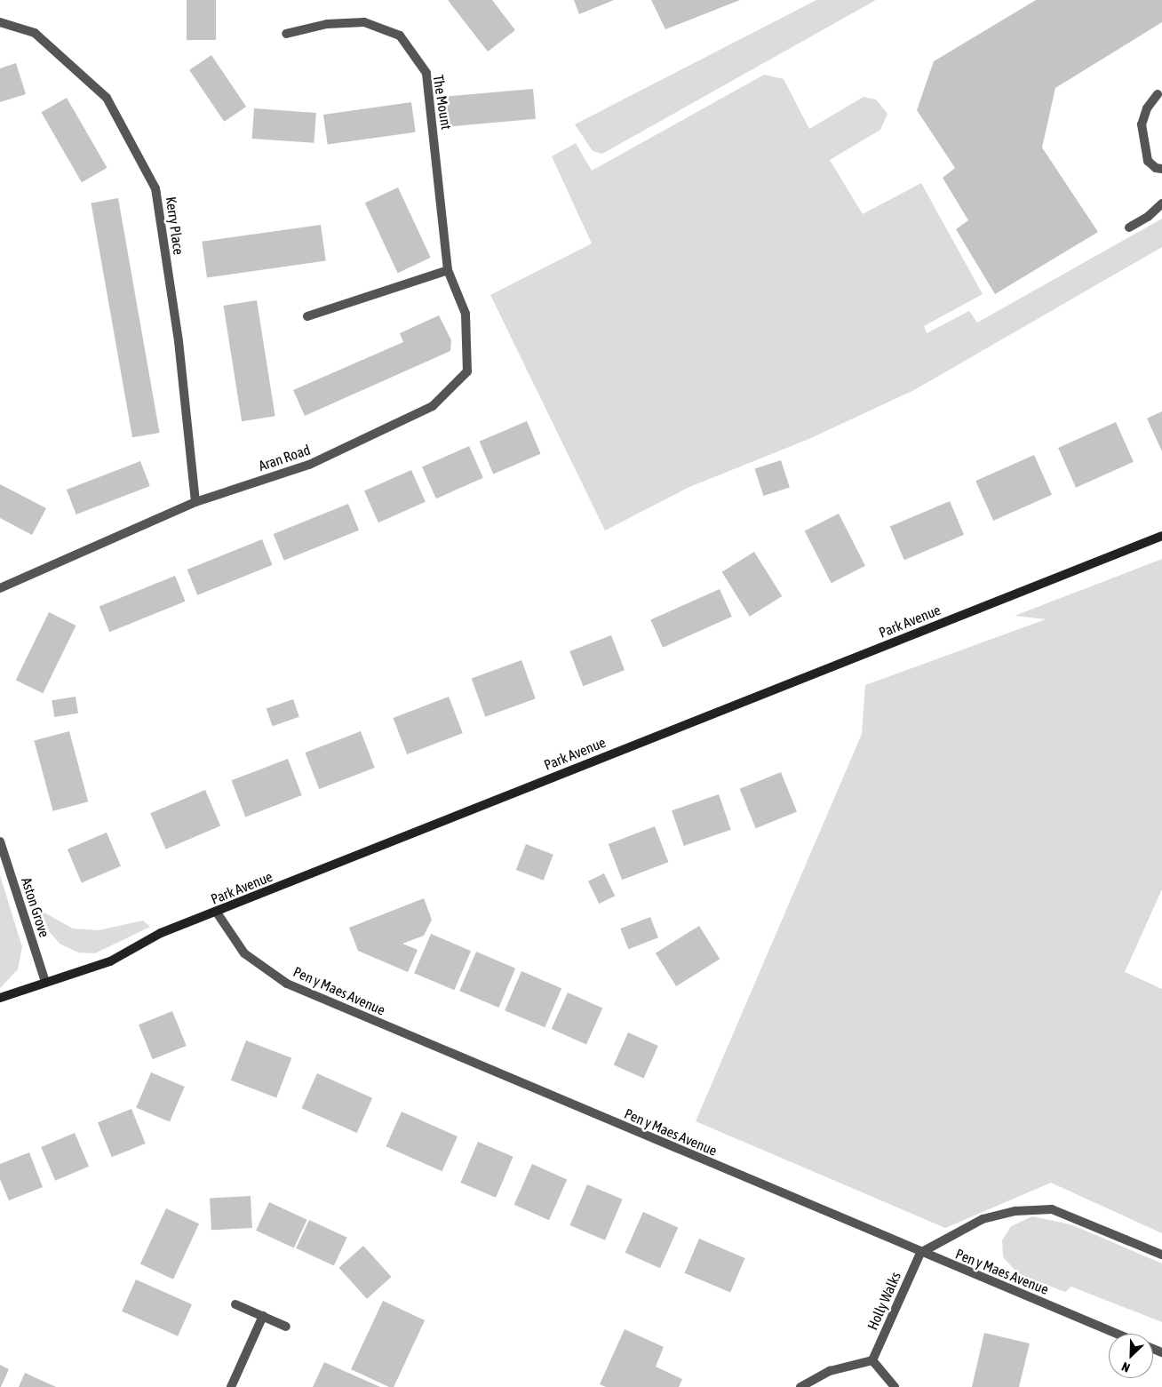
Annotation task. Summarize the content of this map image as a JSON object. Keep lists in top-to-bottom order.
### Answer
{
  "streets": {
    "street": [
      "The Mount",
      "Kerry Place",
      "Aran Road",
      "Park Avenue",
      "Aston Grove",
      "Pen y Maes Avenue",
      "Holly Walks"
    ]
  },
  "crossings": [
    ["The Mount", "Aran Road"],
    ["Kerry Place", "Aran Road"],
    ["Park Avenue", "Aston Grove"],
    ["Park Avenue", "Pen y Maes Avenue"],
    ["Pen y Maes Avenue", "Holly Walks"]
  ],
  "north": "bottom left"
}
